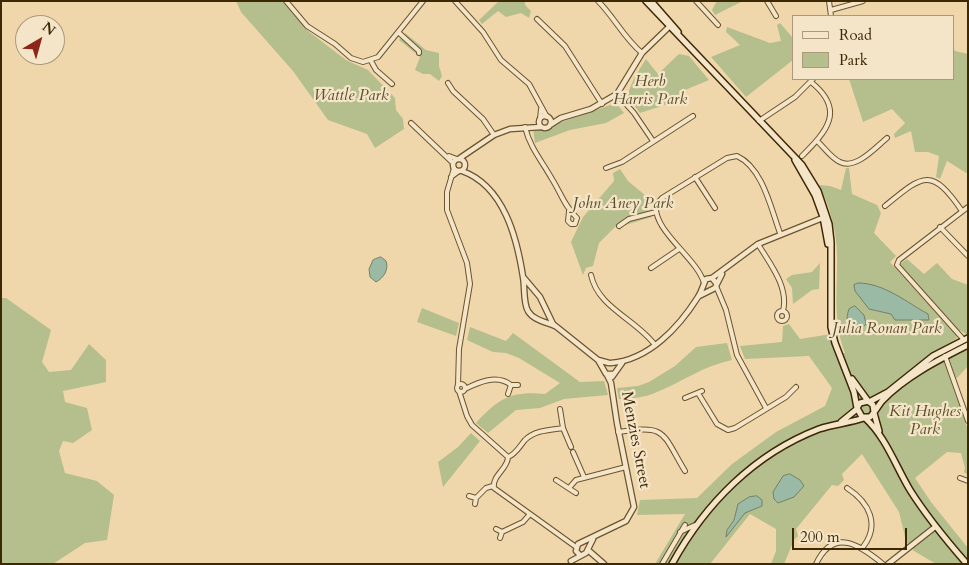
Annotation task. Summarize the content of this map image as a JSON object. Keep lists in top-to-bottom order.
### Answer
{
  "streets": {
    "street": ["Menzies Street"]
  },
  "parks": [
    "Herb Harris Park",
    "Wattle Park",
    "John Aney Park",
    "Julia Ronan Park",
    "Kit Hughes Park"
  ],
  "legend": ["Road", "Park"],
  "scale_bar": "200 m",
  "north": "top right"
}
